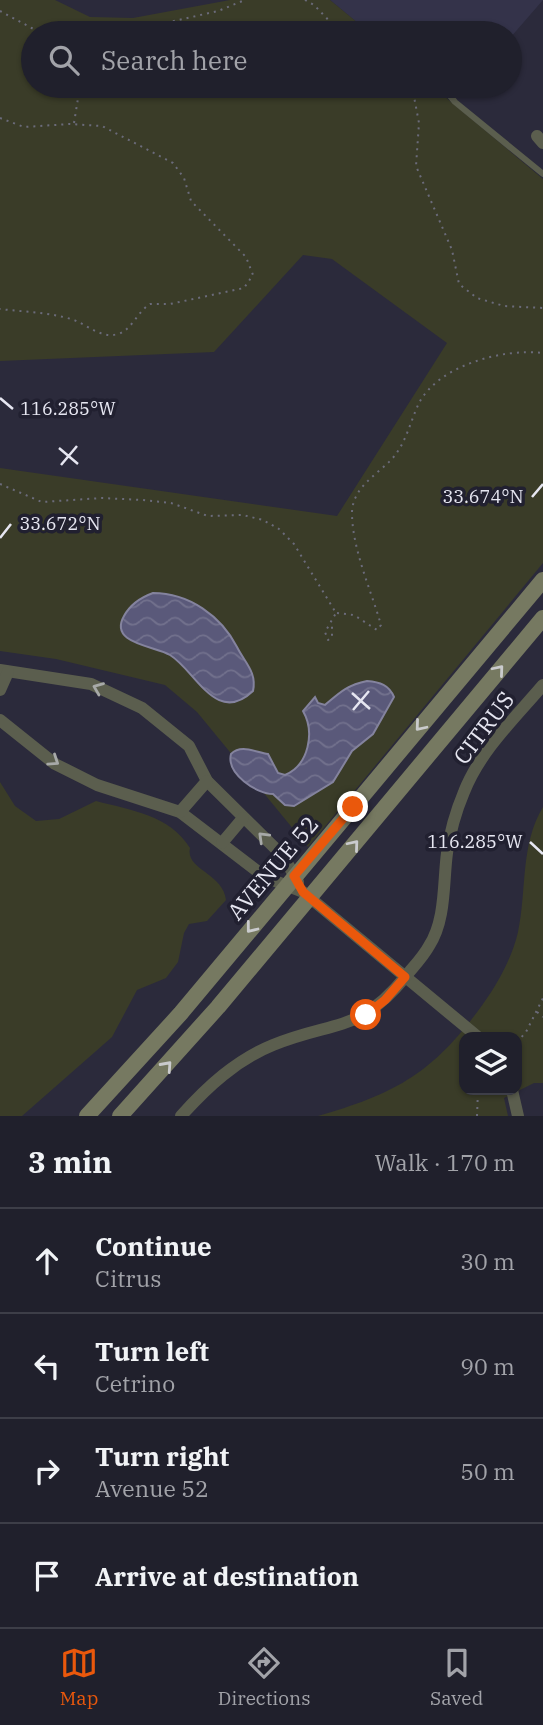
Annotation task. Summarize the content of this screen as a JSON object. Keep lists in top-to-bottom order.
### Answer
{
  "streets": {
    "main road": ["AVENUE 52"],
    "street": ["CITRUS"]
  },
  "page": {
    "search": "Search here",
    "heading": ["3 min", "Walk · 170 m"],
    "list": [
      ["Continue", "Citrus", "30 m"],
      ["Turn left", "Cetrino", "90 m"],
      ["Turn right", "Avenue 52", "50 m"],
      "Arrive at destination"
    ],
    "nav": ["Map", "Directions", "Saved"]
  },
  "coordinates": ["116.285°W", "33.674°N", "33.672°N"]
}
